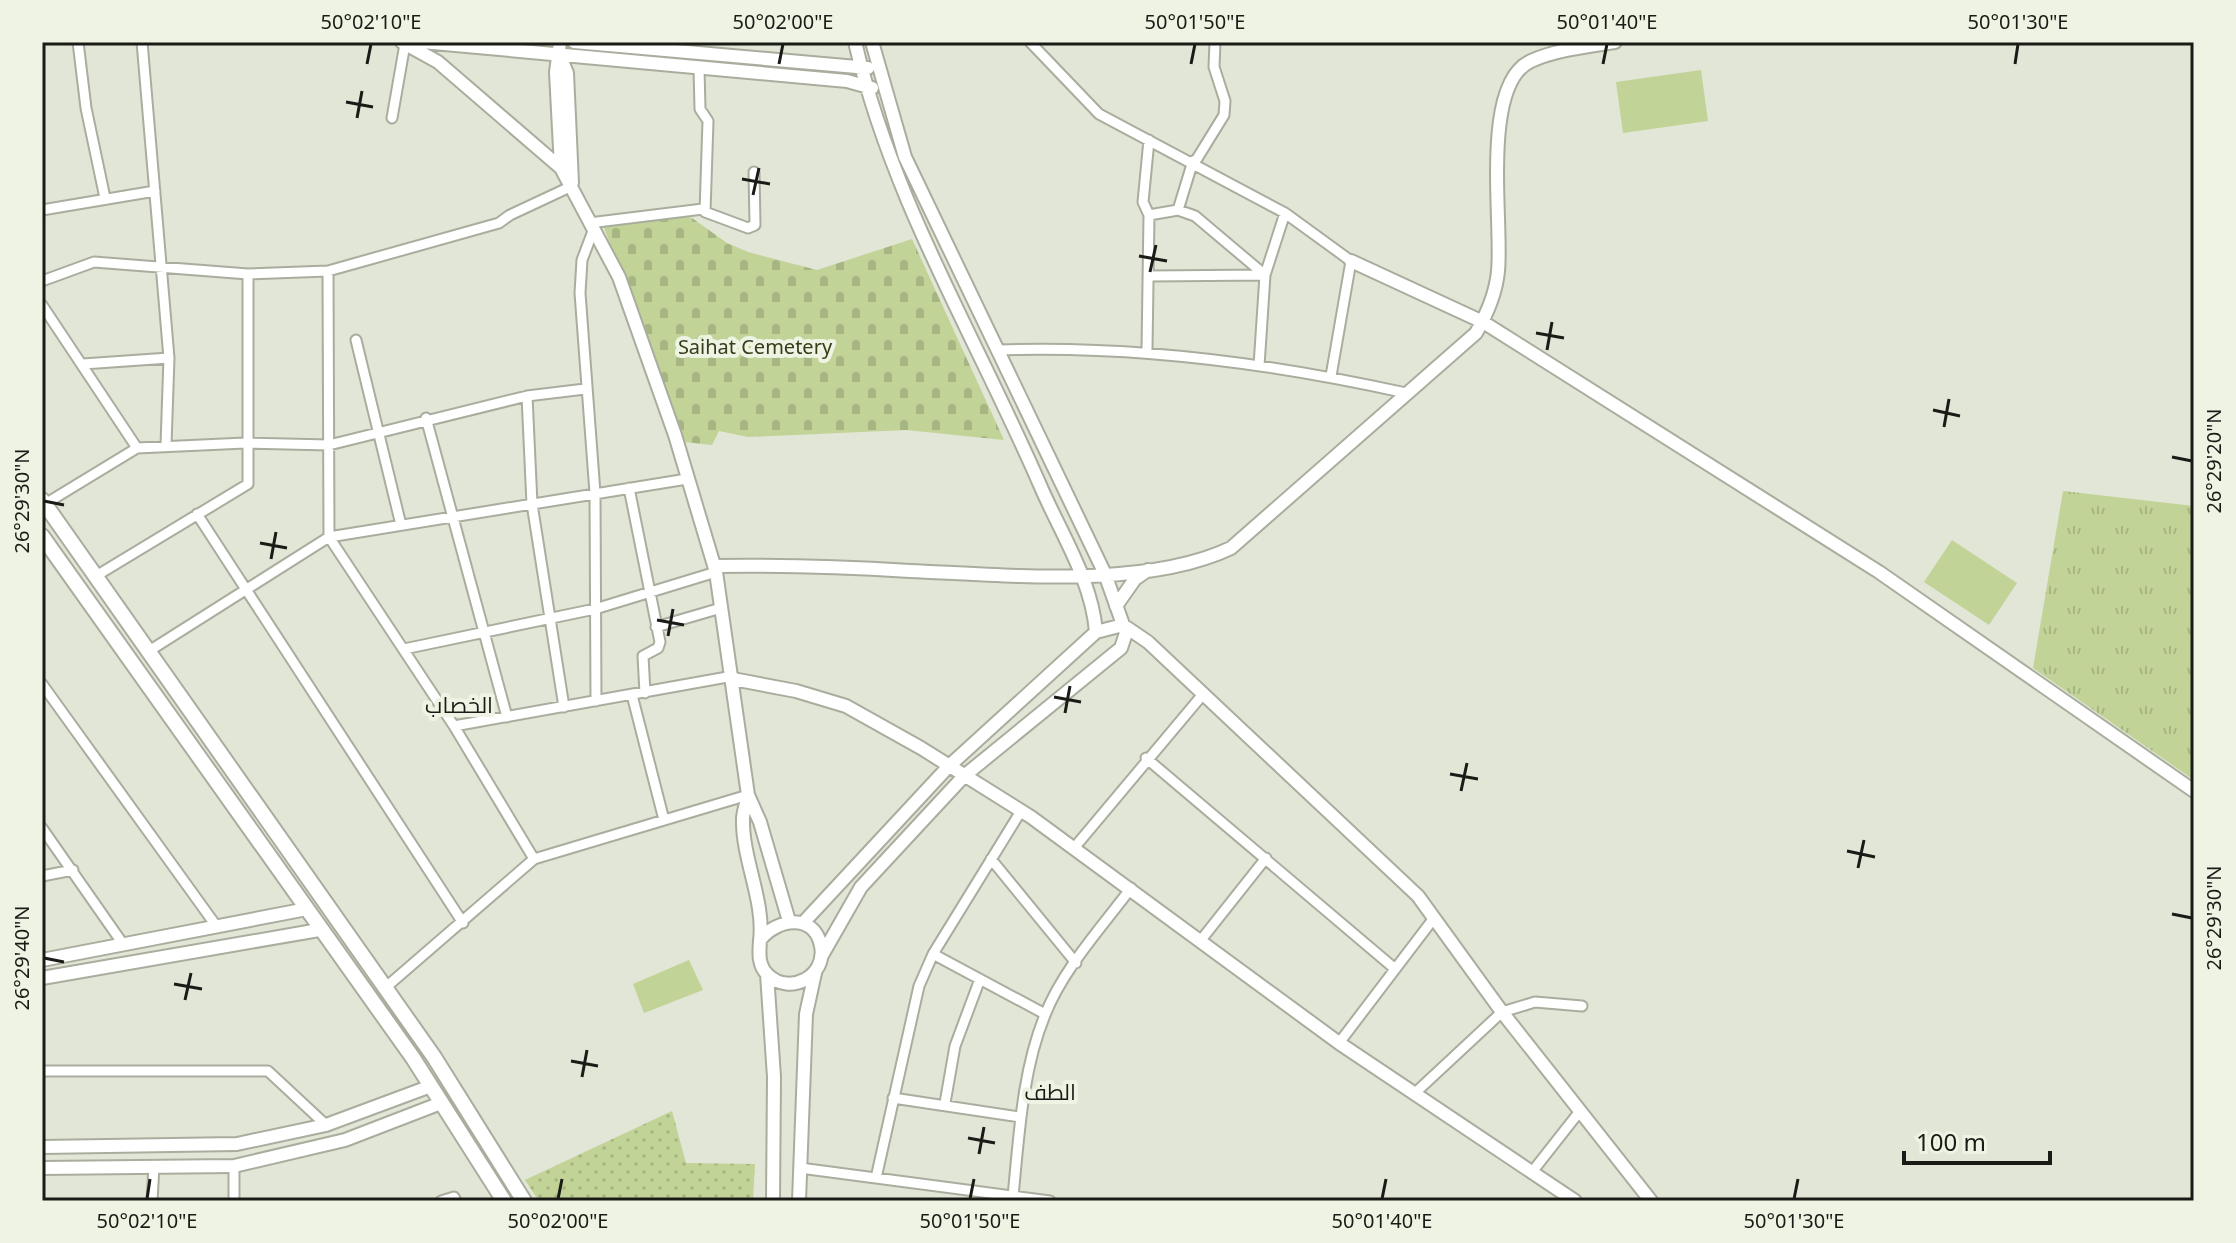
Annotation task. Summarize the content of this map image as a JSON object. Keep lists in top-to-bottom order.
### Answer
{
  "districts": ["الخصاب", "الطف"],
  "parks": ["Saihat Cemetery"],
  "scale_bar": "100 m",
  "coordinates": [
    "50°02'10\"E",
    "50°02'00\"E",
    "50°01'50\"E",
    "50°01'40\"E",
    "50°01'30\"E",
    "26°29'20\"N",
    "26°29'30\"N",
    "26°29'40\"N"
  ]
}
